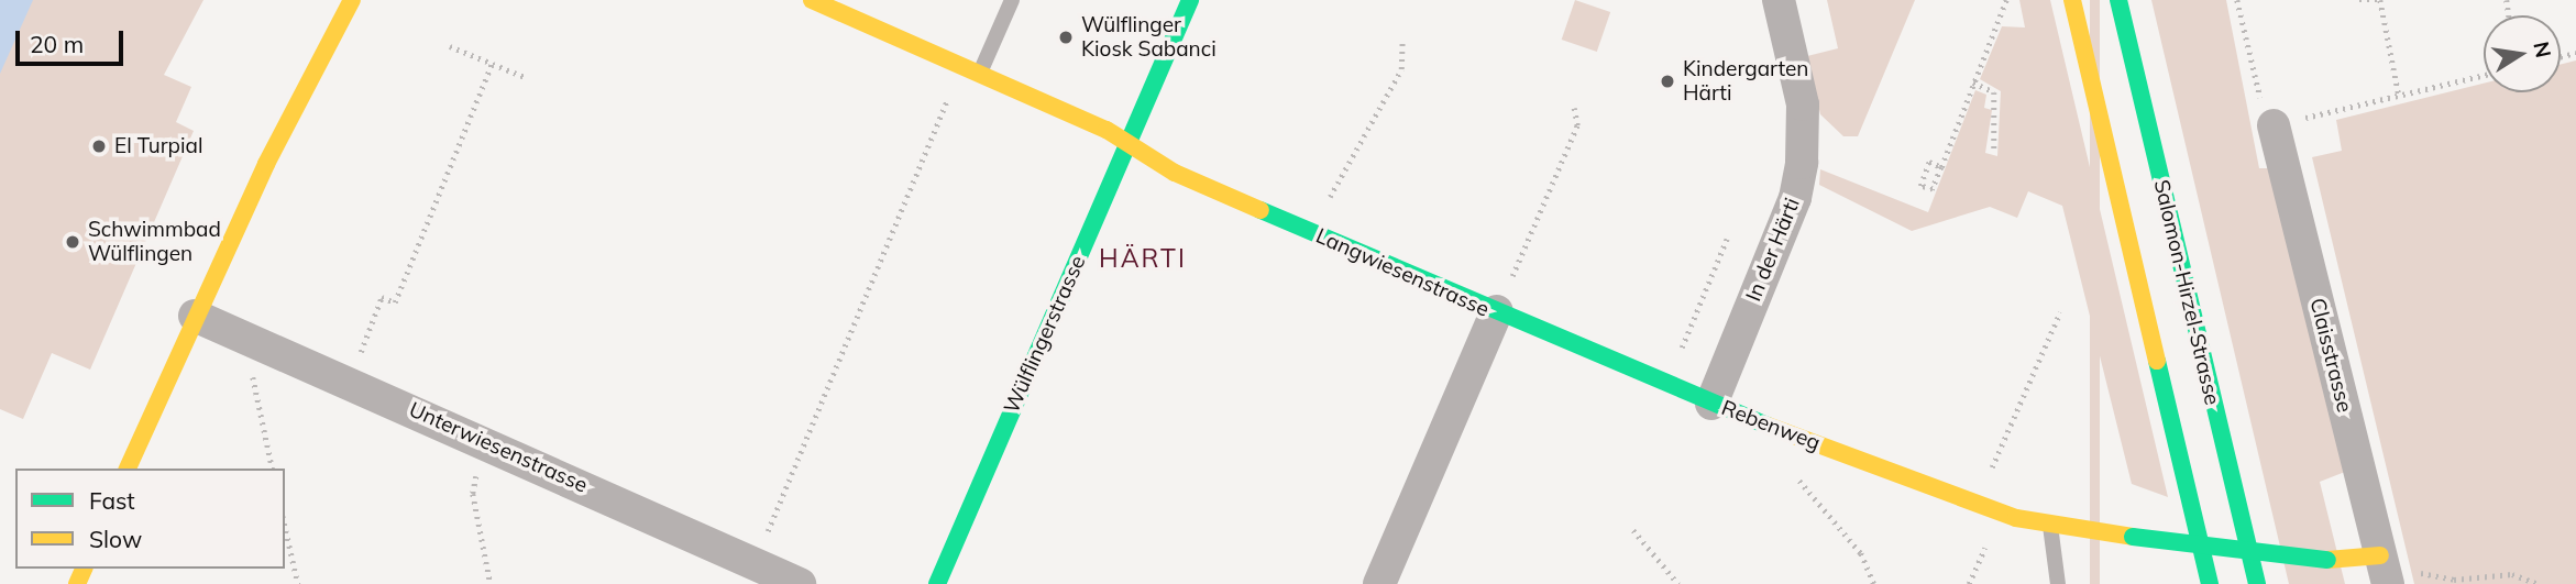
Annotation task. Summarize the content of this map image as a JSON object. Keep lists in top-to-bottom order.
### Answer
{
  "streets": {
    "street": [
      "In der Härti",
      "Langwiesenstrasse",
      "Salomon-Hirzel-Strasse",
      "Wülflingerstrasse",
      "Claisstrasse",
      "Rebenweg",
      "Unterwiesenstrasse"
    ]
  },
  "crossings": [
    ["In der Härti", "Rebenweg"],
    ["Langwiesenstrasse", "Wülflingerstrasse"],
    ["Langwiesenstrasse", "Rebenweg"],
    ["Claisstrasse", "Rebenweg"]
  ],
  "districts": ["HÄRTI"],
  "places": [
    "Wülflinger Kiosk Sabanci",
    "Kindergarten Härti",
    "El Turpial",
    "Schwimmbad Wülflingen"
  ],
  "legend": ["Fast", "Slow"],
  "scale_bar": "20 m",
  "north": "right"
}
